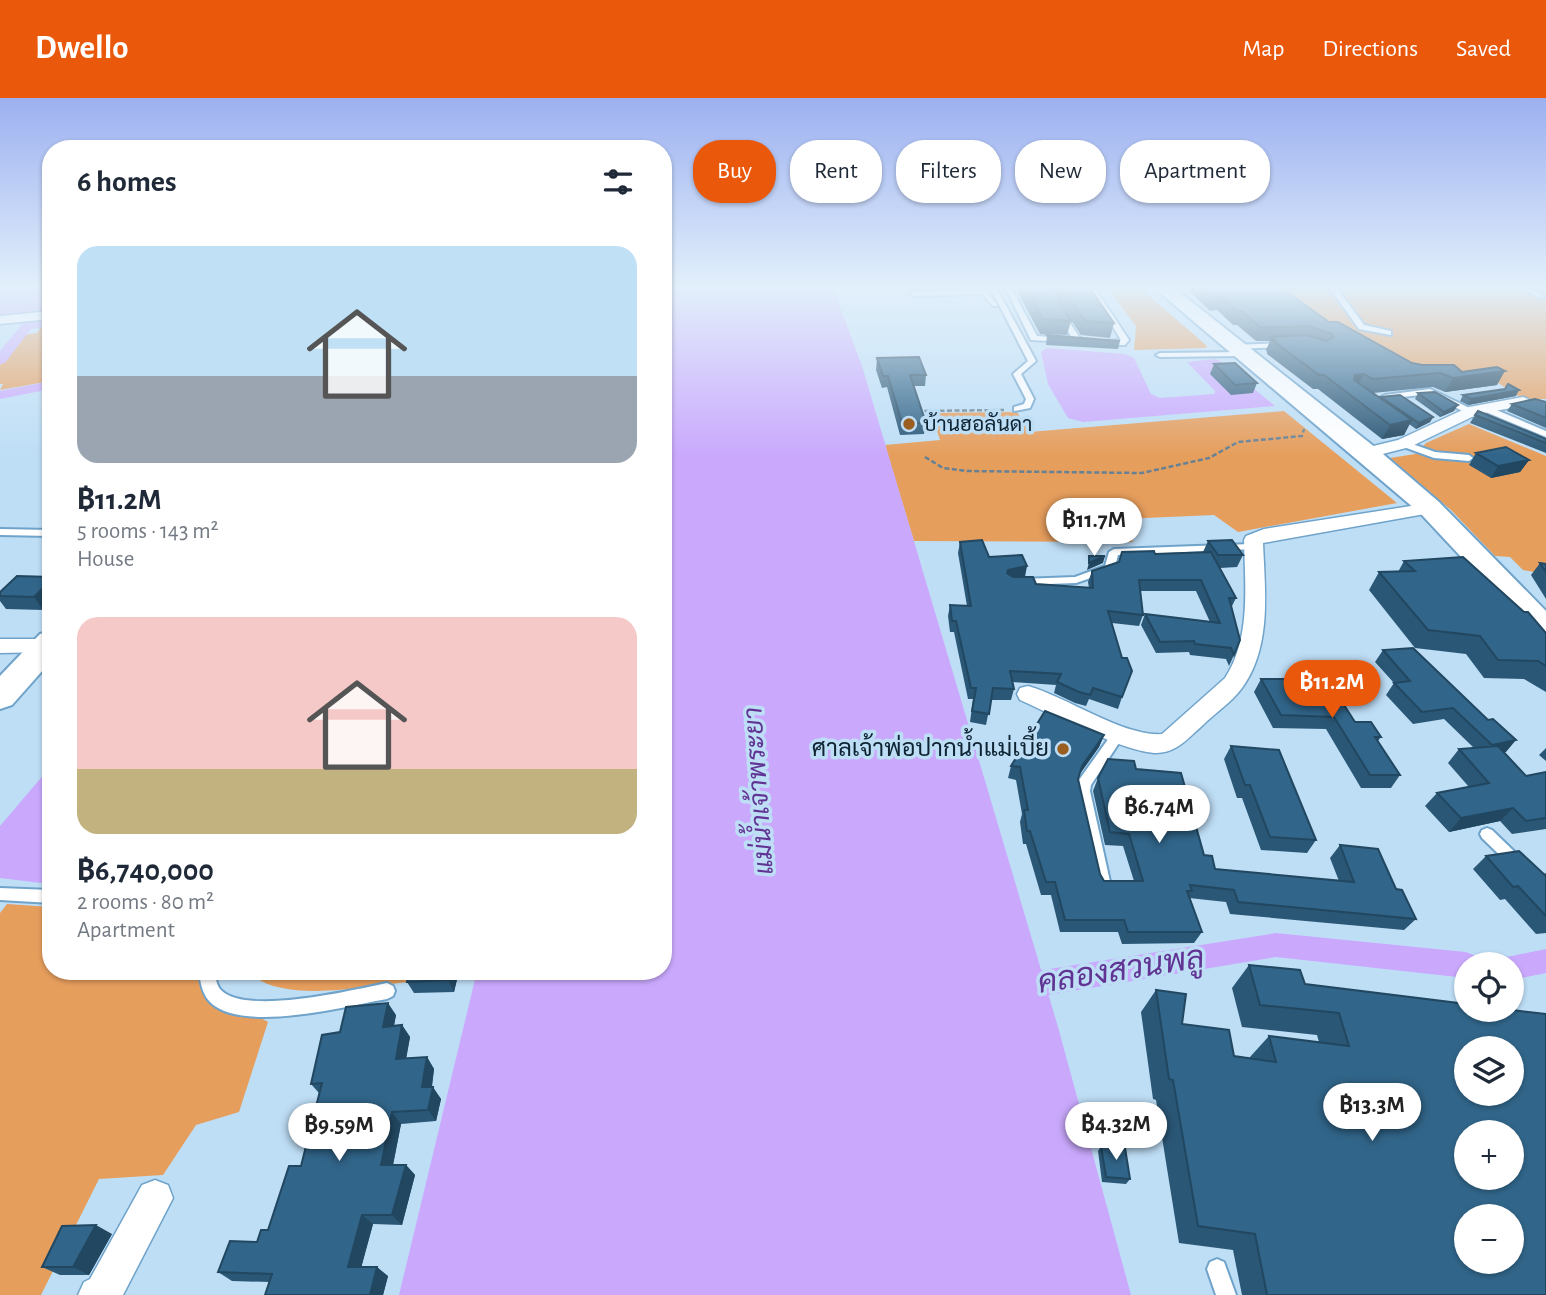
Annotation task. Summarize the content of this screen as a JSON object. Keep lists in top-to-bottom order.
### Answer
{
  "water": ["แม่น้ำเจ้าพระยา", "คลองสวนพลู"],
  "places": ["บ้านฮอลันดา", "ศาลเจ้าพ่อปากน้ำแม่เบี้ย"],
  "page": {
    "header": "Dwello",
    "nav": ["Map", "Directions", "Saved"],
    "chip": [
      "Buy",
      "Rent",
      "Filters",
      "New",
      "Apartment"
    ],
    "heading": "6 homes",
    "list": [
      {
        "name": "฿11.2M",
        "note": "5 rooms · 143 m² · House"
      },
      {
        "name": "฿6,740,000",
        "note": "2 rooms · 80 m² · Apartment"
      }
    ],
    "price": [
      "฿11.7M",
      "฿11.2M",
      "฿6.74M",
      "฿13.3M",
      "฿4.32M",
      "฿9.59M"
    ],
    "map_buttons": ["+", "−"]
  }
}
